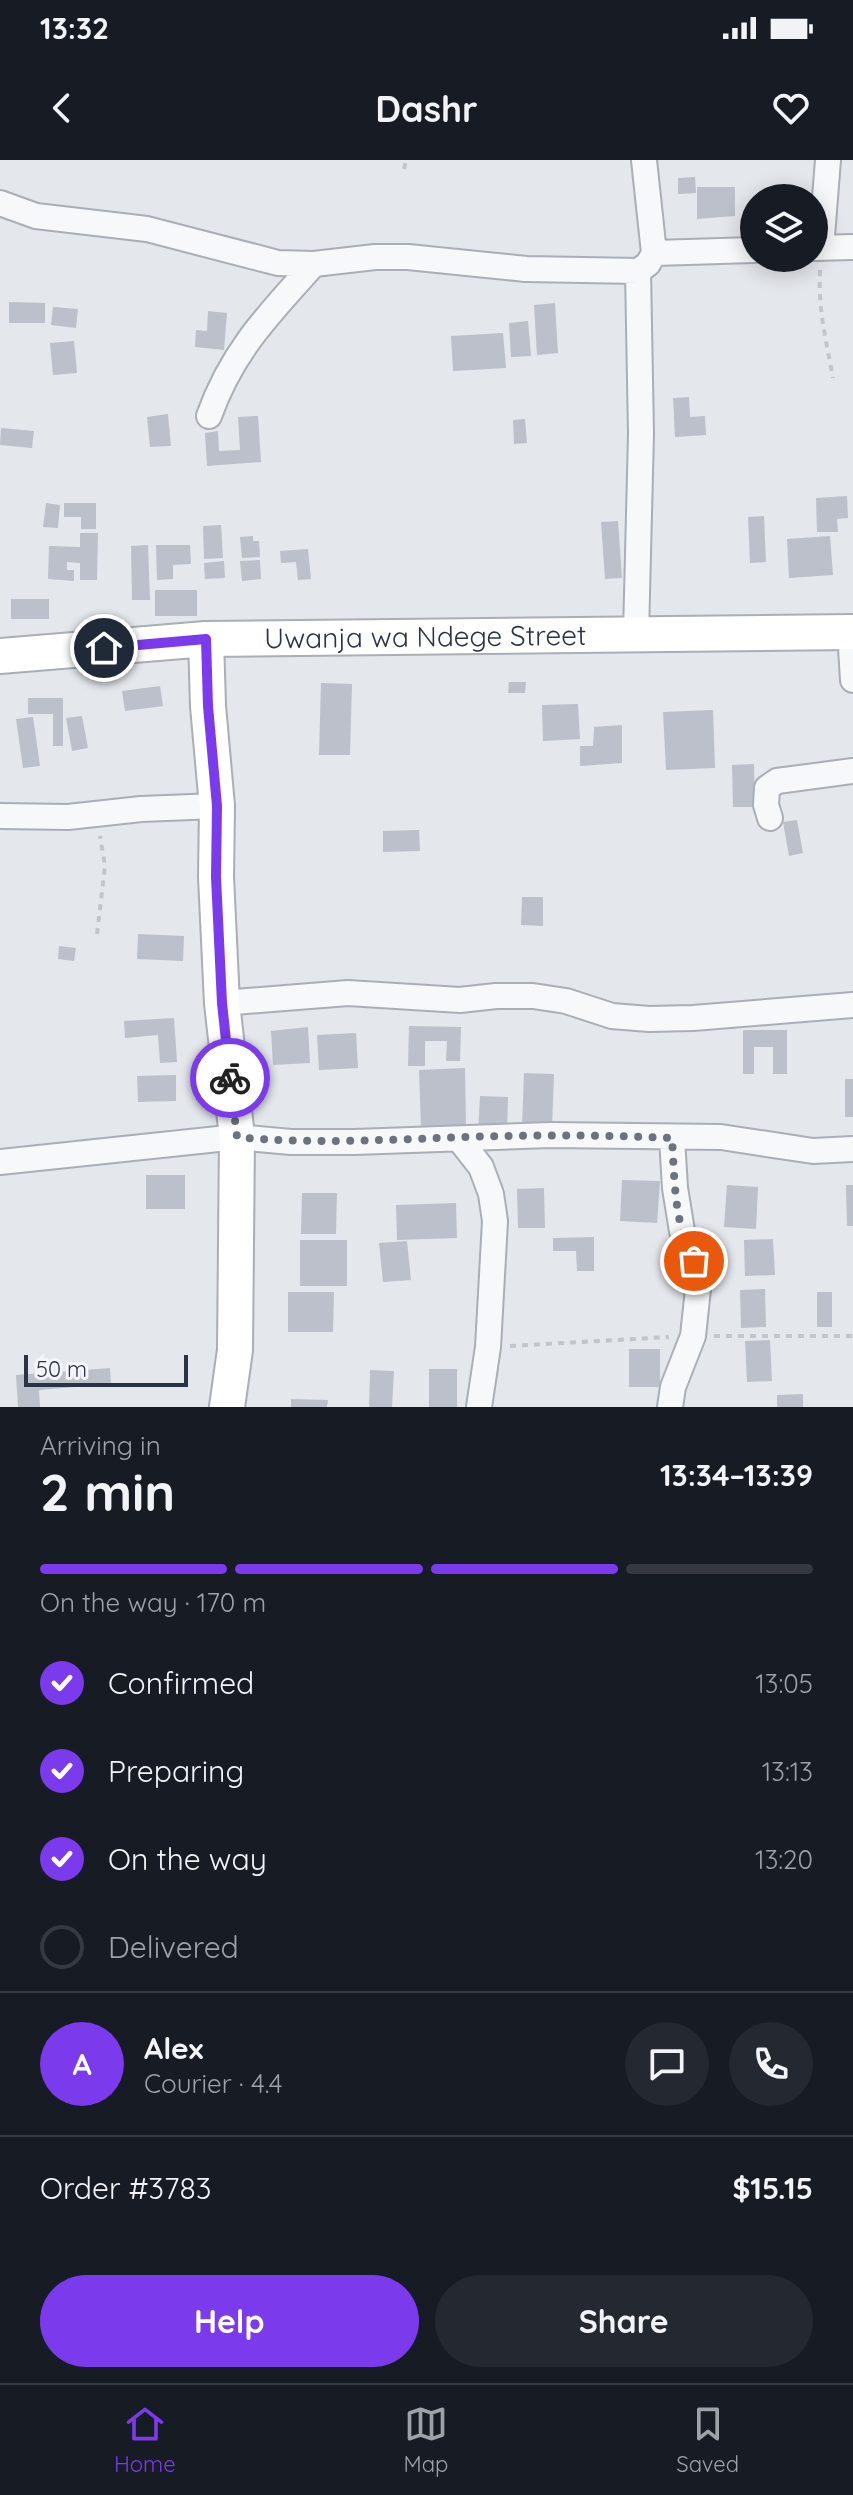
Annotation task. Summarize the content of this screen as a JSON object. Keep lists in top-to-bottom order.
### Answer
{
  "streets": {
    "street": ["Uwanja wa Ndege Street"]
  },
  "scale_bar": "50 m",
  "page": {
    "status": "13:32",
    "header": "Dashr",
    "scale": "50 m",
    "heading": ["2 min", "Arriving in", "13:34–13:39"],
    "panel": [
      "Alex",
      "Courier · 4.4",
      "Order #3783",
      "$15.15"
    ],
    "bar": "On the way · 170 m",
    "list": [
      ["Confirmed", "13:05"],
      ["Preparing", "13:13"],
      ["On the way", "13:20"],
      "Delivered"
    ],
    "round": "A",
    "buttons": ["Help", "Share"],
    "tabs": ["Home", "Map", "Saved"]
  }
}
